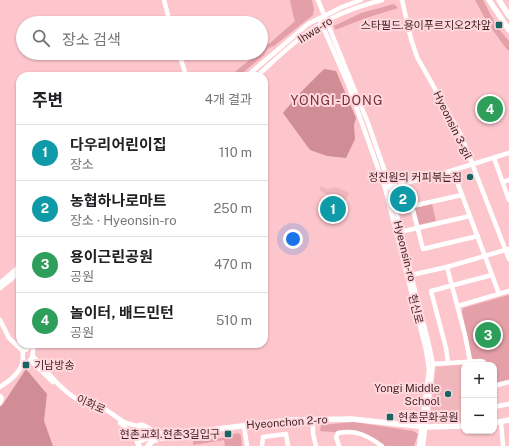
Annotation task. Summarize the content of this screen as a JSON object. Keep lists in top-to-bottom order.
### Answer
{
  "streets": {
    "main road": ["Hyeonchon 2-ro"],
    "street": [
      "Ihwa-ro",
      "Hyeonsin 3-gil",
      "Hyeonsin-ro",
      "현신로",
      "이화로"
    ]
  },
  "crossings": [
    ["Ihwa-ro", "Hyeonsin-ro"],
    ["Hyeonsin-ro", "현신로"],
    ["Hyeonsin-ro", "Hyeonchon 2-ro"],
    ["현신로", "Hyeonchon 2-ro"],
    ["이화로", "Hyeonchon 2-ro"]
  ],
  "districts": ["YONGI-DONG"],
  "places": {
    "transit": [
      "스타필드.용이푸르지오2차앞",
      "기남방송",
      "현촌문화공원",
      "현촌교회.현촌3길입구"
    ],
    "other": ["정진원의 커피볶는집", "Yongi Middle School"]
  },
  "page": {
    "search": "장소 검색",
    "heading": ["주변", "4개 결과"],
    "pins": [
      "4",
      "2",
      "1",
      "3"
    ],
    "list": [
      {
        "mark": "1",
        "name": "다우리어린이집",
        "note": "장소",
        "value": "110 m"
      },
      {
        "mark": "2",
        "name": "농협하나로마트",
        "note": "장소 · Hyeonsin-ro",
        "value": "250 m"
      },
      {
        "mark": "3",
        "name": "용이근린공원",
        "note": "공원",
        "value": "470 m"
      },
      {
        "mark": "4",
        "name": "놀이터, 배드민턴",
        "note": "공원",
        "value": "510 m"
      }
    ],
    "map_buttons": ["+", "−"]
  }
}
